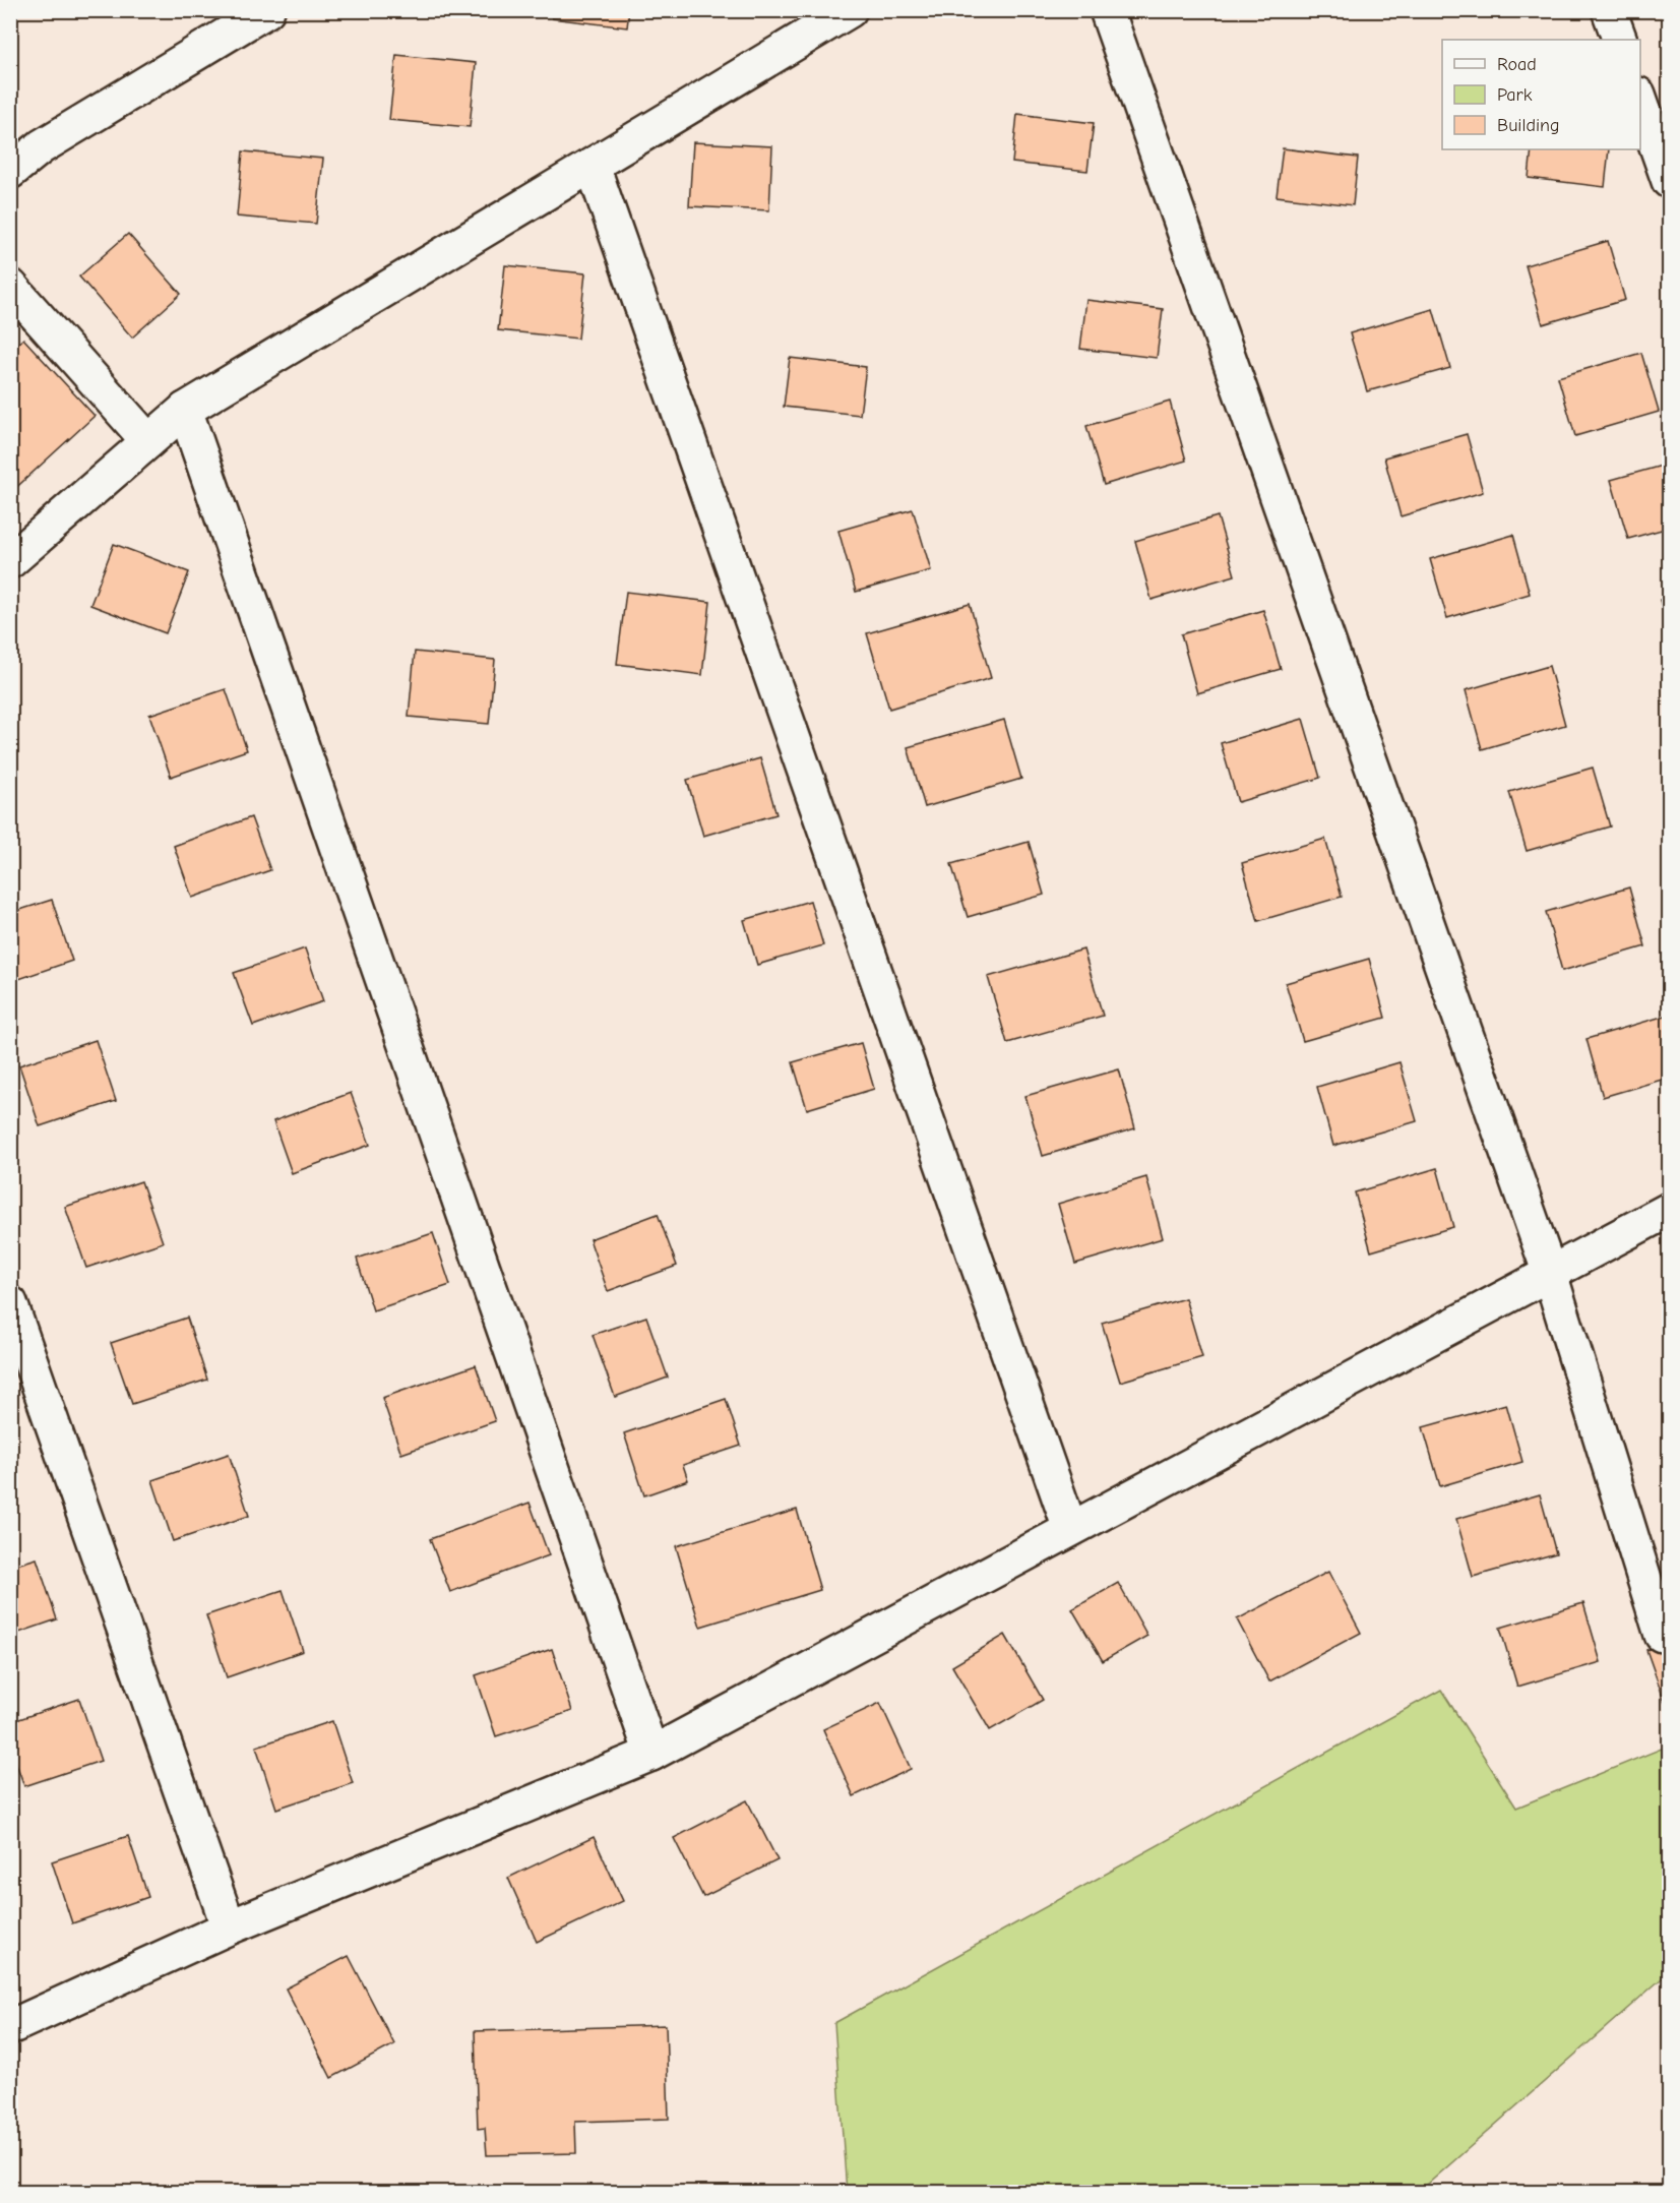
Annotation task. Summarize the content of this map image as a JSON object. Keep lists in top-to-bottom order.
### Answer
{
  "legend": ["Road", "Park", "Building"]
}
